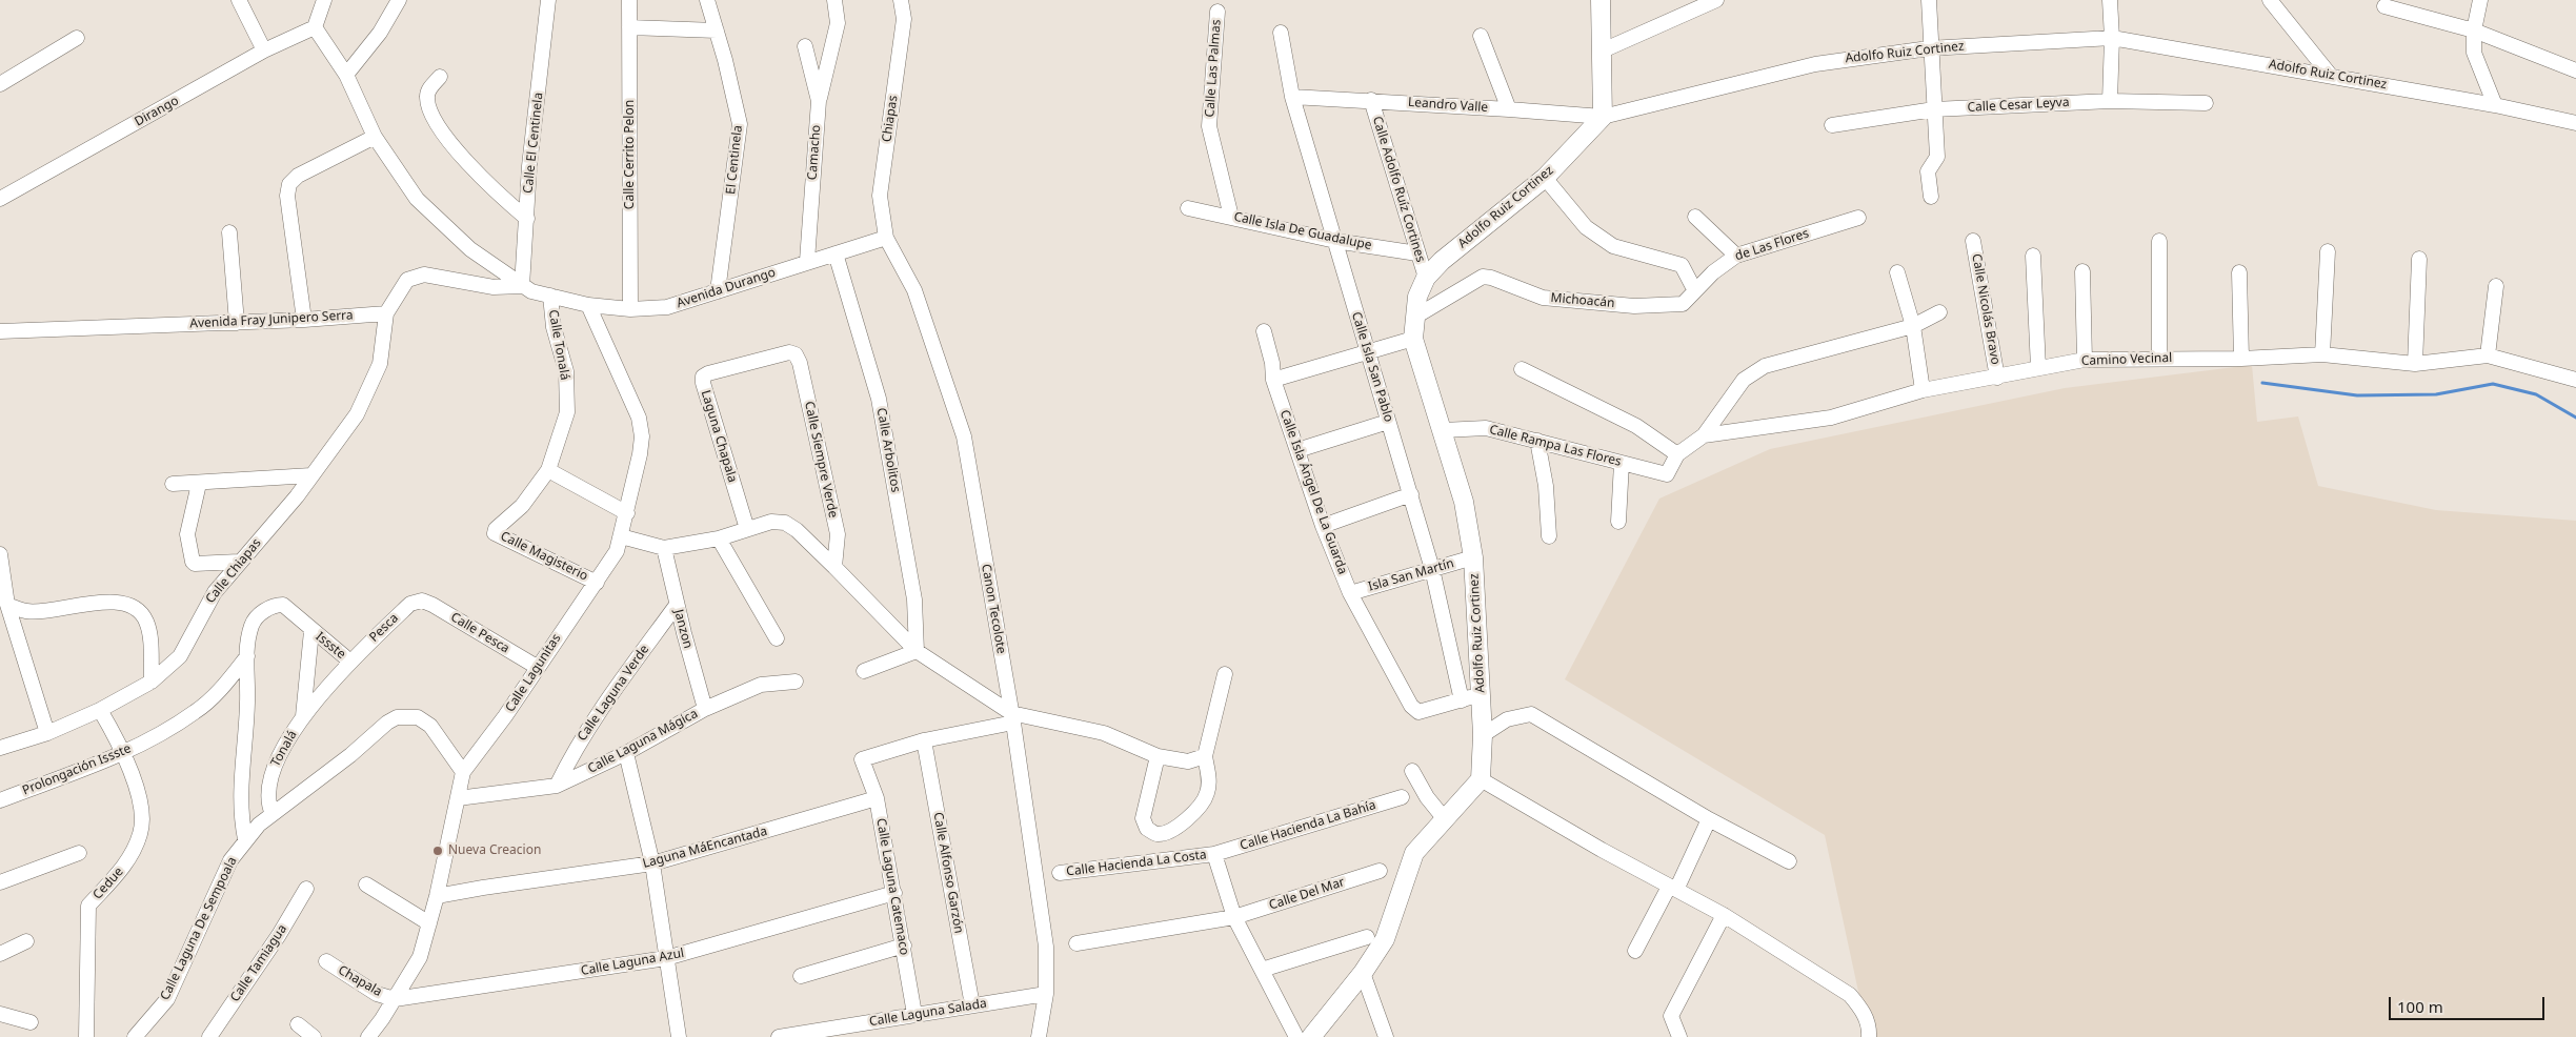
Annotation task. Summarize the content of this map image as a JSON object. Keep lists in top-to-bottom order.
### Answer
{
  "streets": {
    "main road": ["Adolfo Ruiz Cortinez"],
    "street": [
      "Calle Las Palmas",
      "Leandro Valle",
      "Calle Cesar Leyva",
      "Dirango",
      "Chiapas",
      "Calle El Centinela",
      "Camacho",
      "Calle Cerrito Pelon",
      "El Centinela",
      "Calle Adolfo Ruíz Cortines",
      "Calle Isla De Guadalupe",
      "de Las Flores",
      "Avenida Durango",
      "Michoacán",
      "Calle Nicolás Bravo",
      "Avenida Fray Junipero Serra",
      "Calle Tonalá",
      "Camino Vecinal",
      "Calle Isla San Pablo",
      "Laguna Chapala",
      "Calle Rampa Las Flores",
      "Calle Arbolitos",
      "Calle Siempre Verde",
      "Calle Isla Ángel De La Guarda",
      "Calle Magisterio",
      "Calle Chiapas",
      "Isla San Martín",
      "Canon Tecolote",
      "Pesca",
      "Janzon",
      "Calle Pesca",
      "Issste",
      "Calle Lagunitas",
      "Calle Laguna Verde",
      "Calle Laguna Mágica",
      "Tonalá",
      "Prolongación Issste",
      "Calle Hacienda La Bahía",
      "Laguna MáEncantada",
      "Calle Hacienda La Costa",
      "Calle Alfonso Garzón",
      "Cedue",
      "Calle Laguna Catemaco",
      "Calle Del Mar",
      "Calle Laguna De Sempoala",
      "Calle Laguna Azul",
      "Calle Tamiagua",
      "Chapala",
      "Calle Laguna Salada"
    ]
  },
  "crossings": [
    ["Adolfo Ruiz Cortinez", "Leandro Valle"],
    ["Adolfo Ruiz Cortinez", "Calle Adolfo Ruíz Cortines"],
    ["Adolfo Ruiz Cortinez", "Michoacán"],
    ["Adolfo Ruiz Cortinez", "Calle Rampa Las Flores"],
    ["Adolfo Ruiz Cortinez", "Isla San Martín"],
    ["Calle Las Palmas", "Calle Isla De Guadalupe"],
    ["Leandro Valle", "Calle Adolfo Ruíz Cortines"],
    ["Leandro Valle", "Calle Isla San Pablo"],
    ["Dirango", "Avenida Durango"],
    ["Chiapas", "Avenida Durango"],
    ["Chiapas", "Canon Tecolote"],
    ["Calle El Centinela", "Avenida Durango"],
    ["Camacho", "Avenida Durango"],
    ["Calle Cerrito Pelon", "Avenida Durango"],
    ["El Centinela", "Avenida Durango"],
    ["Calle Adolfo Ruíz Cortines", "Calle Isla De Guadalupe"],
    ["Calle Isla De Guadalupe", "Calle Isla San Pablo"],
    ["de Las Flores", "Michoacán"],
    ["Avenida Durango", "Calle Tonalá"],
    ["Avenida Durango", "Calle Arbolitos"],
    ["Avenida Durango", "Canon Tecolote"],
    ["Avenida Durango", "Calle Lagunitas"],
    ["Calle Nicolás Bravo", "Camino Vecinal"],
    ["Avenida Fray Junipero Serra", "Calle Chiapas"],
    ["Calle Tonalá", "Calle Magisterio"],
    ["Camino Vecinal", "Calle Rampa Las Flores"],
    ["Calle Isla San Pablo", "Calle Isla Ángel De La Guarda"],
    ["Calle Isla San Pablo", "Isla San Martín"],
    ["Laguna Chapala", "Calle Siempre Verde"],
    ["Calle Isla Ángel De La Guarda", "Isla San Martín"],
    ["Calle Magisterio", "Calle Lagunitas"],
    ["Calle Chiapas", "Cedue"],
    ["Canon Tecolote", "Calle Laguna Salada"],
    ["Pesca", "Calle Pesca"],
    ["Pesca", "Issste"],
    ["Janzon", "Calle Laguna Verde"],
    ["Janzon", "Calle Laguna Mágica"],
    ["Calle Pesca", "Calle Lagunitas"],
    ["Issste", "Prolongación Issste"],
    ["Calle Lagunitas", "Calle Laguna Mágica"],
    ["Calle Lagunitas", "Laguna MáEncantada"],
    ["Calle Lagunitas", "Calle Laguna Azul"],
    ["Calle Lagunitas", "Chapala"],
    ["Calle Laguna Verde", "Calle Laguna Mágica"],
    ["Prolongación Issste", "Cedue"],
    ["Calle Hacienda La Bahía", "Calle Hacienda La Costa"],
    ["Laguna MáEncantada", "Calle Laguna Catemaco"],
    ["Calle Alfonso Garzón", "Calle Laguna Catemaco"],
    ["Calle Alfonso Garzón", "Calle Laguna Salada"],
    ["Calle Laguna Catemaco", "Calle Laguna Azul"],
    ["Calle Laguna Catemaco", "Calle Laguna Salada"],
    ["Calle Laguna Azul", "Chapala"]
  ],
  "places": ["Nueva Creacion"],
  "scale_bar": "100 m"
}
